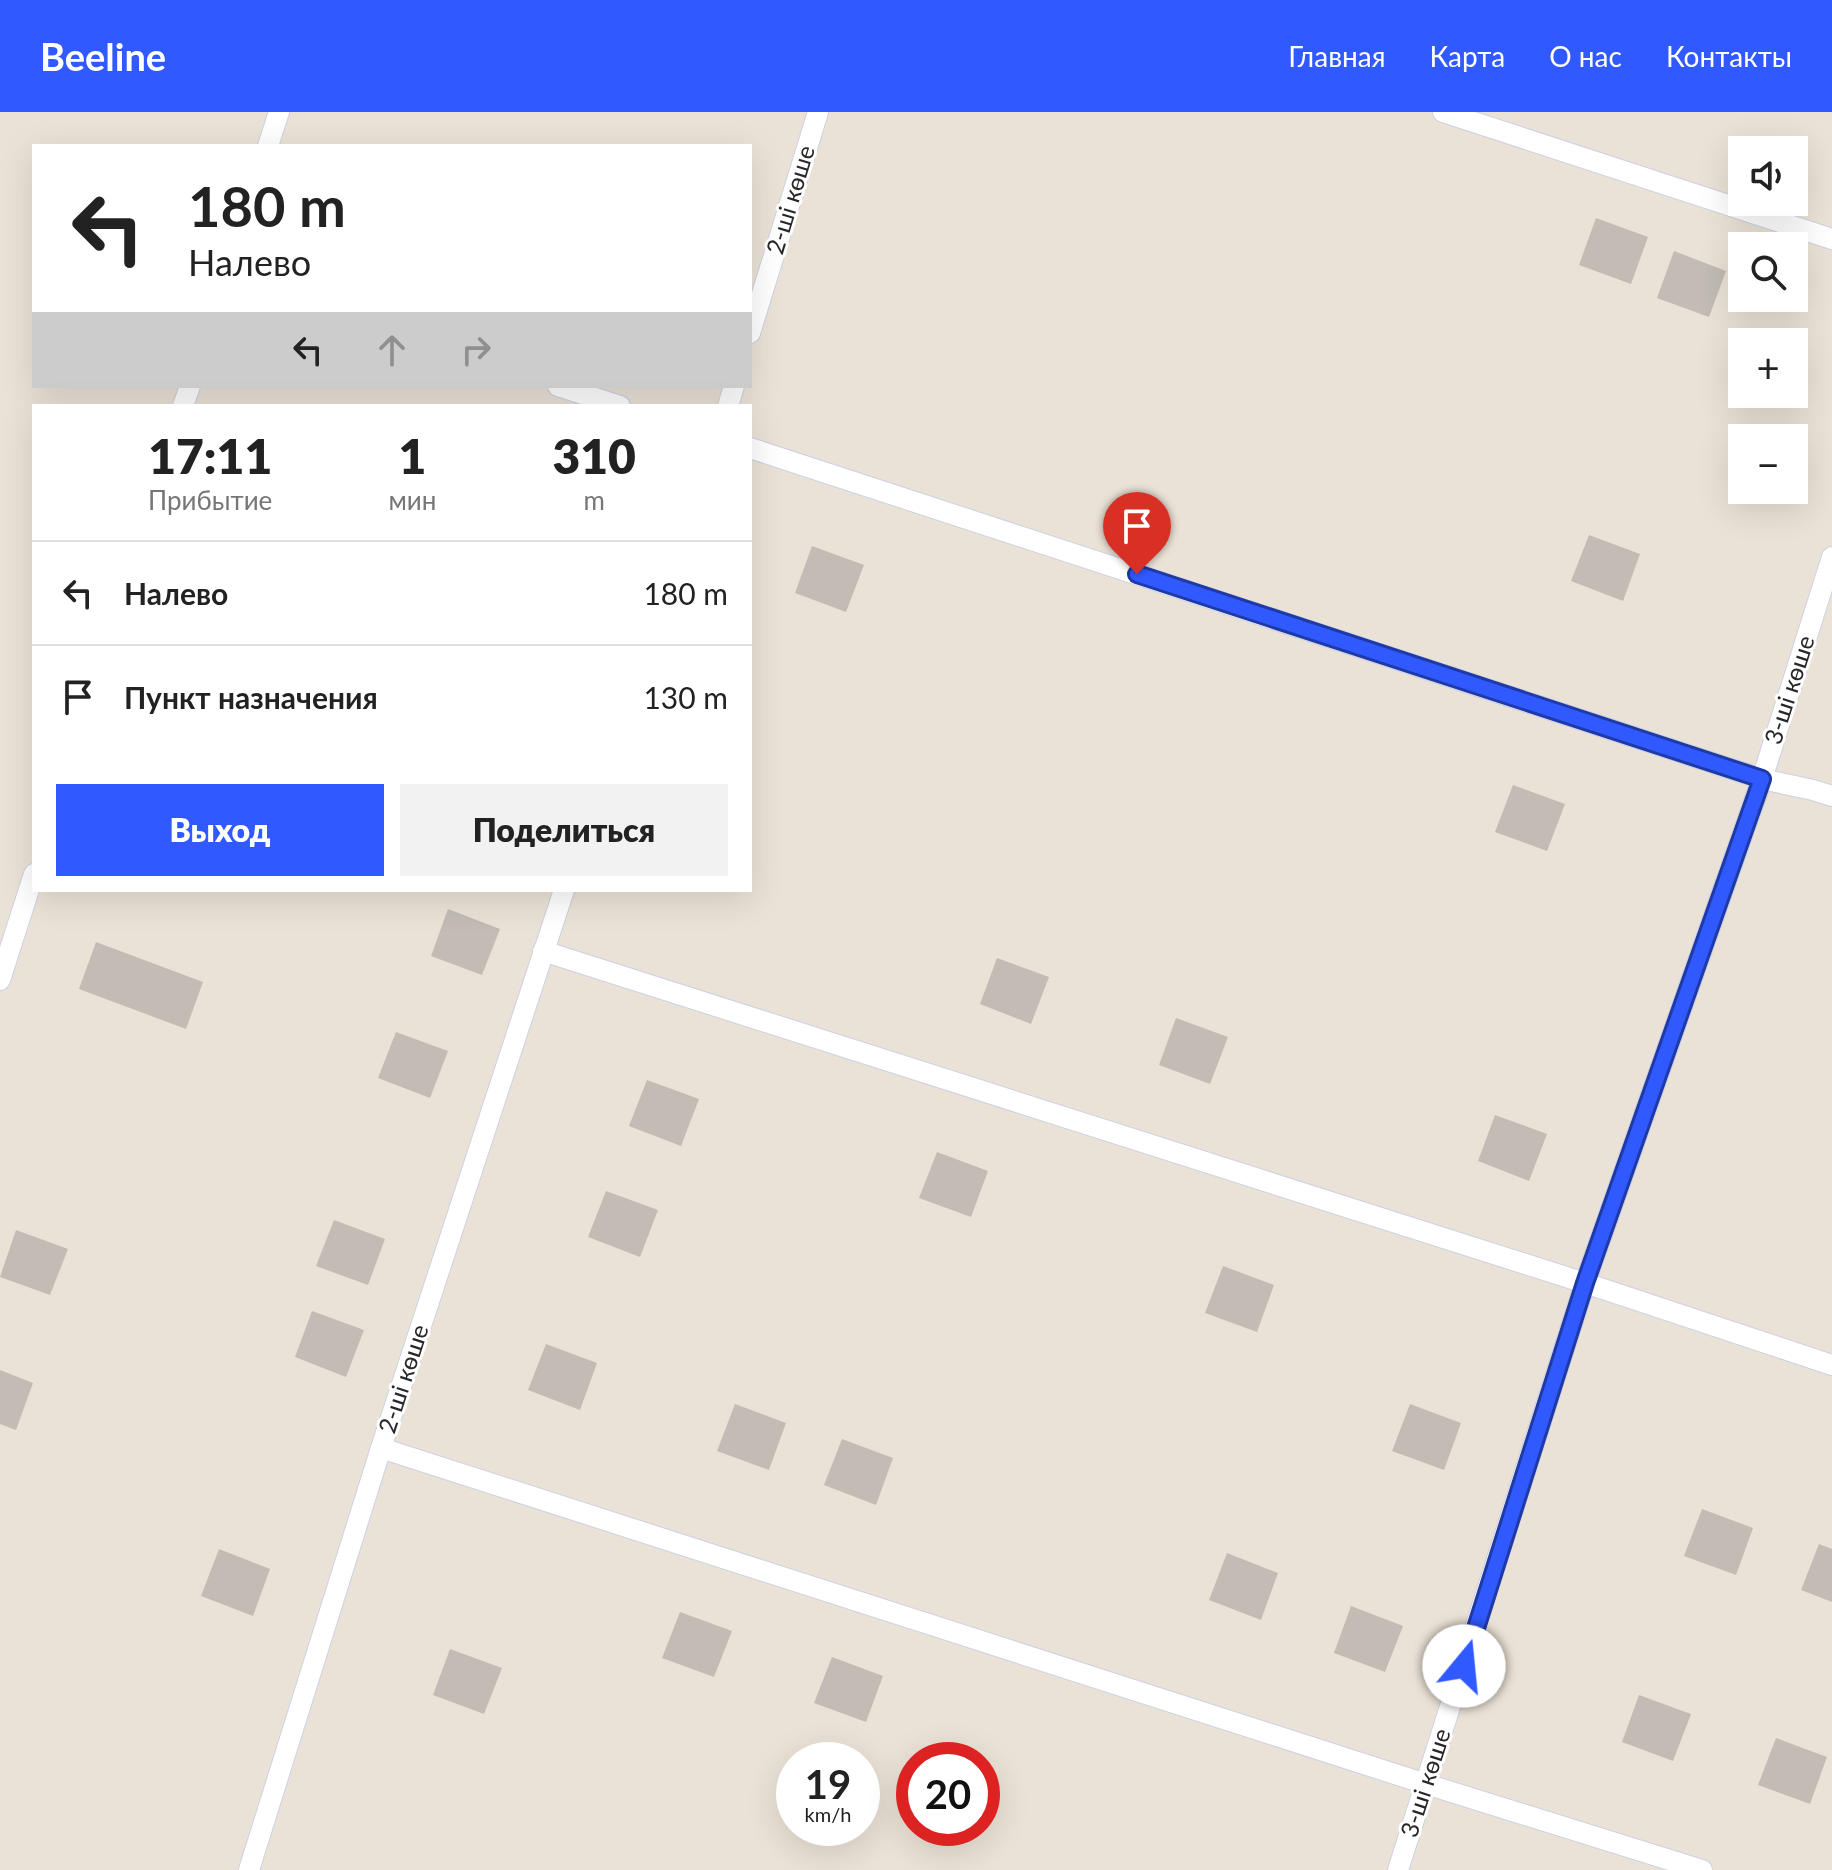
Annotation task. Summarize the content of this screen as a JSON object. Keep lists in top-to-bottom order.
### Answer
{
  "streets": {
    "lane": ["2-ші көше", "3-ші көше"]
  },
  "page": {
    "header": "Beeline",
    "nav": [
      "Главная",
      "Карта",
      "О нас",
      "Контакты"
    ],
    "map_buttons": ["+", "−"],
    "turn": ["180 m", "Налево"],
    "eta": [
      "17:11",
      "Прибытие",
      "1",
      "мин",
      "310",
      "m"
    ],
    "list": [
      {
        "name": "Налево",
        "value": "180 m"
      },
      {
        "name": "Пункт назначения",
        "value": "130 m"
      }
    ],
    "buttons": ["Выход", "Поделиться"],
    "speed": "19 km/h",
    "limit": "20"
  }
}
